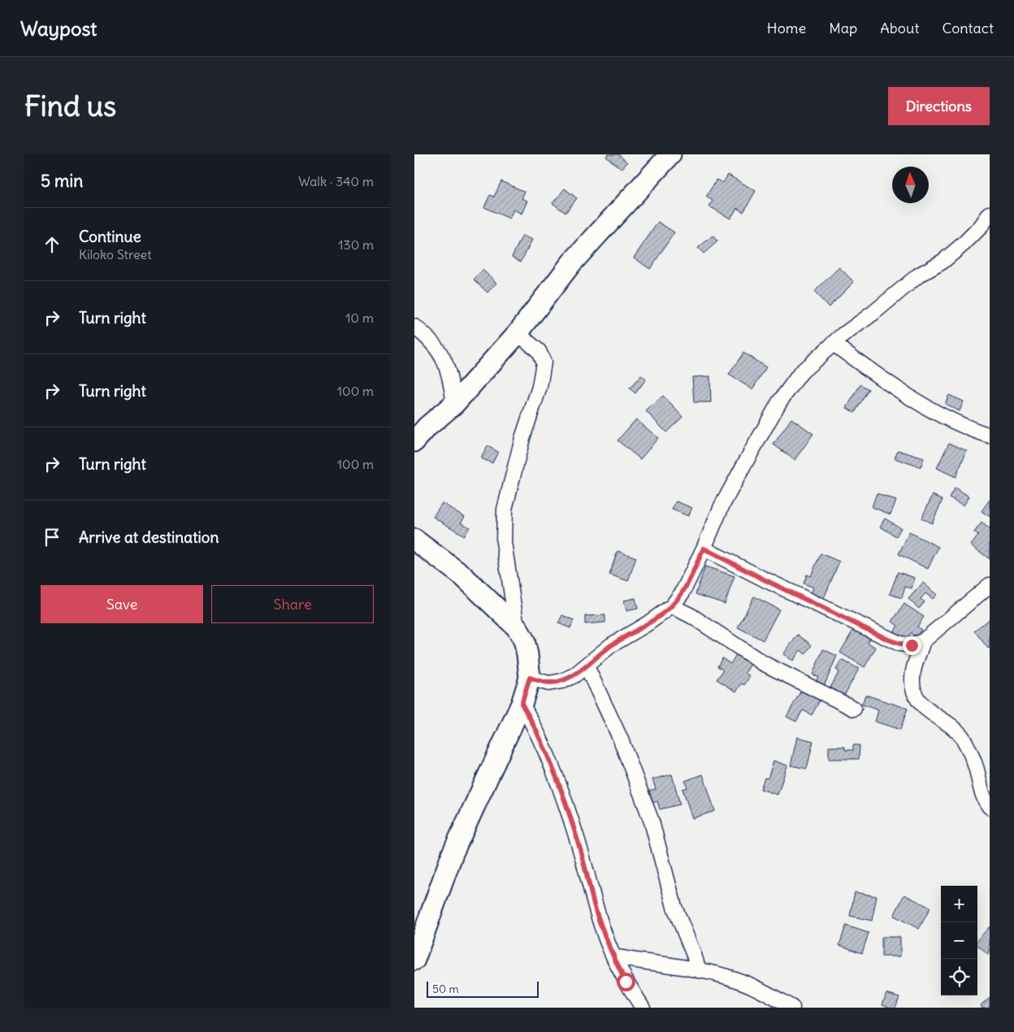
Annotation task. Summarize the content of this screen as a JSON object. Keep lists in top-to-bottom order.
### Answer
{
  "scale_bar": "50 m",
  "north": "top",
  "page": {
    "header": "Waypost",
    "nav": [
      "Home",
      "Map",
      "About",
      "Contact"
    ],
    "buttons": [
      "Directions",
      ["Save", "Share"]
    ],
    "title": "Find us",
    "heading": ["5 min", "Walk · 340 m"],
    "list": [
      ["Continue", "Kiloko Street", "130 m"],
      ["Turn right", "10 m"],
      ["Turn right", "100 m"],
      ["Turn right", "100 m"],
      "Arrive at destination"
    ],
    "map_buttons": ["+", "−"],
    "scale": "50 m"
  }
}
